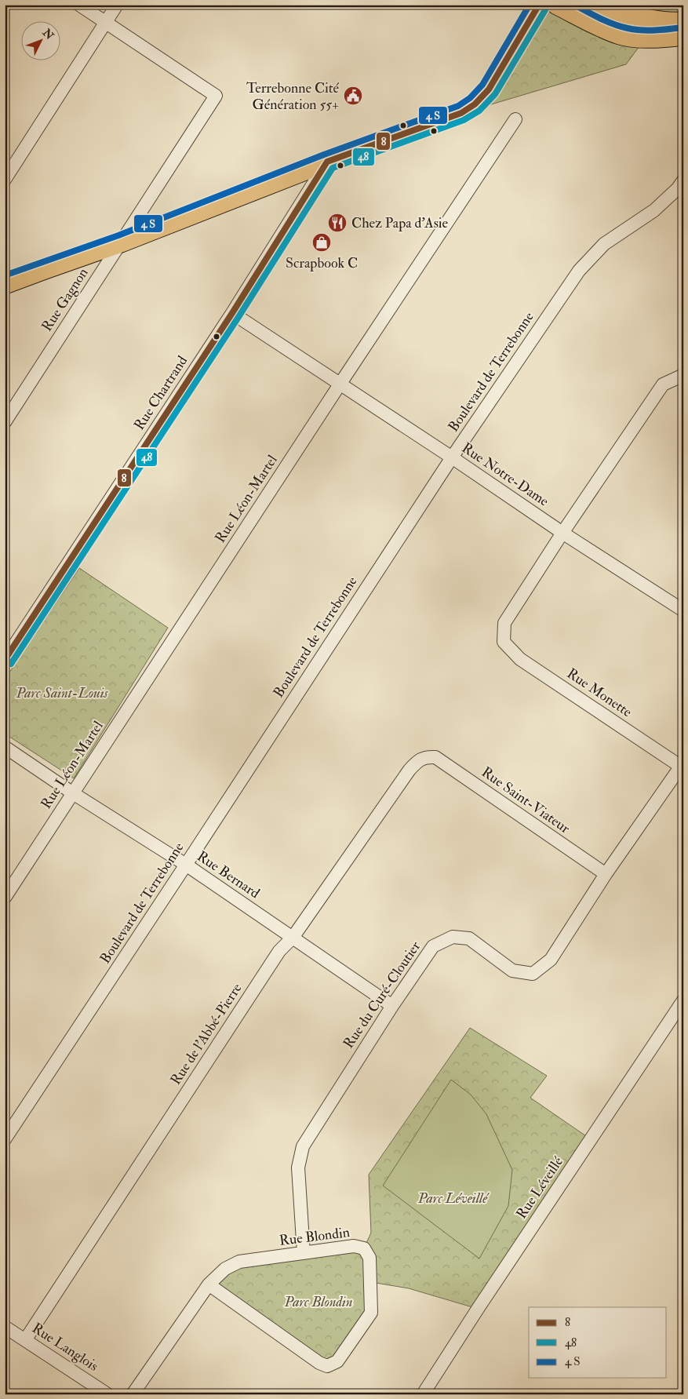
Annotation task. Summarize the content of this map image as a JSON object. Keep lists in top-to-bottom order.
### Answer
{
  "streets": {
    "street": [
      "Rue Gagnon",
      "Boulevard de Terrebonne",
      "Rue Chartrand",
      "Rue Notre-Dame",
      "Rue Léon-Martel",
      "Rue Monette",
      "Rue Saint-Viateur",
      "Rue Bernard",
      "Rue du Curé-Cloutier",
      "Rue de l'Abbé-Pierre",
      "Rue Léveillé",
      "Rue Blondin",
      "Rue Langlois"
    ]
  },
  "crossings": [
    ["Boulevard de Terrebonne", "Rue Notre-Dame"],
    ["Boulevard de Terrebonne", "Rue Bernard"],
    ["Rue Chartrand", "Rue Notre-Dame"],
    ["Rue Notre-Dame", "Rue Léon-Martel"],
    ["Rue Notre-Dame", "Rue Monette"],
    ["Rue Léon-Martel", "Rue Bernard"],
    ["Rue Monette", "Rue du Curé-Cloutier"],
    ["Rue Saint-Viateur", "Rue du Curé-Cloutier"],
    ["Rue Saint-Viateur", "Rue de l'Abbé-Pierre"],
    ["Rue Bernard", "Rue du Curé-Cloutier"],
    ["Rue Bernard", "Rue de l'Abbé-Pierre"],
    ["Rue du Curé-Cloutier", "Rue Blondin"],
    ["Rue de l'Abbé-Pierre", "Rue Langlois"]
  ],
  "parks": ["Parc Saint-Louis", "Parc Léveillé", "Parc Blondin"],
  "places": {
    "public building": ["Terrebonne Cité Génération 55+"],
    "restaurant": ["Chez Papa d'Asie"],
    "shop": ["Scrapbook C"]
  },
  "lines": ["transit line 8", "transit line 48"],
  "legend": ["8", "48", "4 S"],
  "north": "top right"
}
